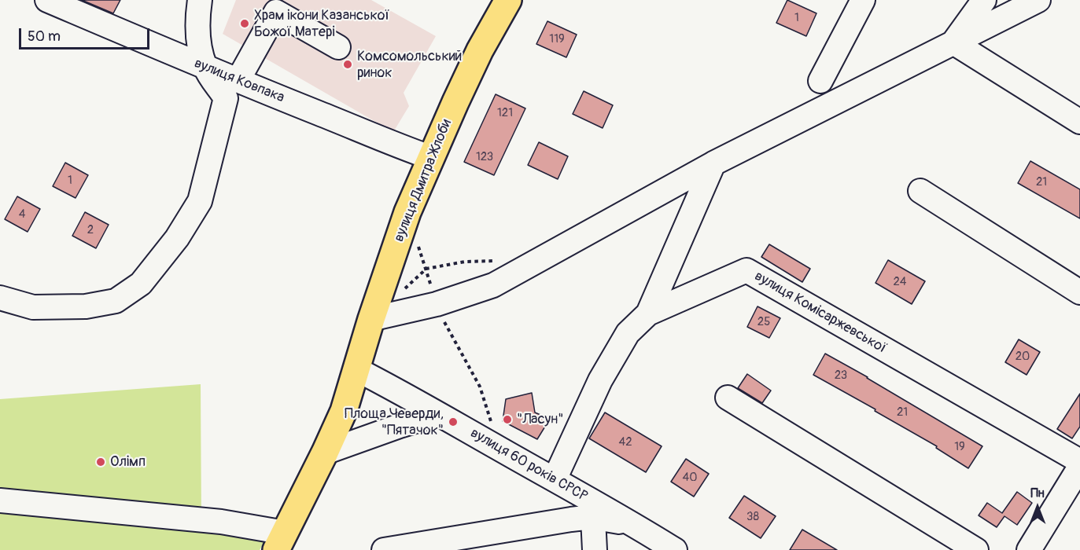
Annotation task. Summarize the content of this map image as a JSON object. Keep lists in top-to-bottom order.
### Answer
{
  "streets": {
    "main road": ["вулиця Дмитра Жлоби"],
    "street": ["вулиця Ковпака", "вулиця Комісаржевської", "вулиця 60 років СРСР"]
  },
  "crossings": [
    ["вулиця Ковпака", "вулиця Дмитра Жлоби"],
    ["вулиця Дмитра Жлоби", "вулиця 60 років СРСР"],
    ["вулиця Комісаржевської", "вулиця 60 років СРСР"]
  ],
  "places": [
    "Храм ікони Казанської Божої Матері",
    "Комсомольський ринок",
    "\"Ласун\"",
    "Площа Чеверди, \"Пятачок\"",
    "Олімп"
  ],
  "house_numbers": [
    "1",
    "119",
    "121",
    "123",
    "1",
    "21",
    "4",
    "2",
    "24",
    "25",
    "20",
    "23",
    "21",
    "42",
    "19",
    "40",
    "38"
  ],
  "scale_bar": "50 m",
  "north": "top"
}
